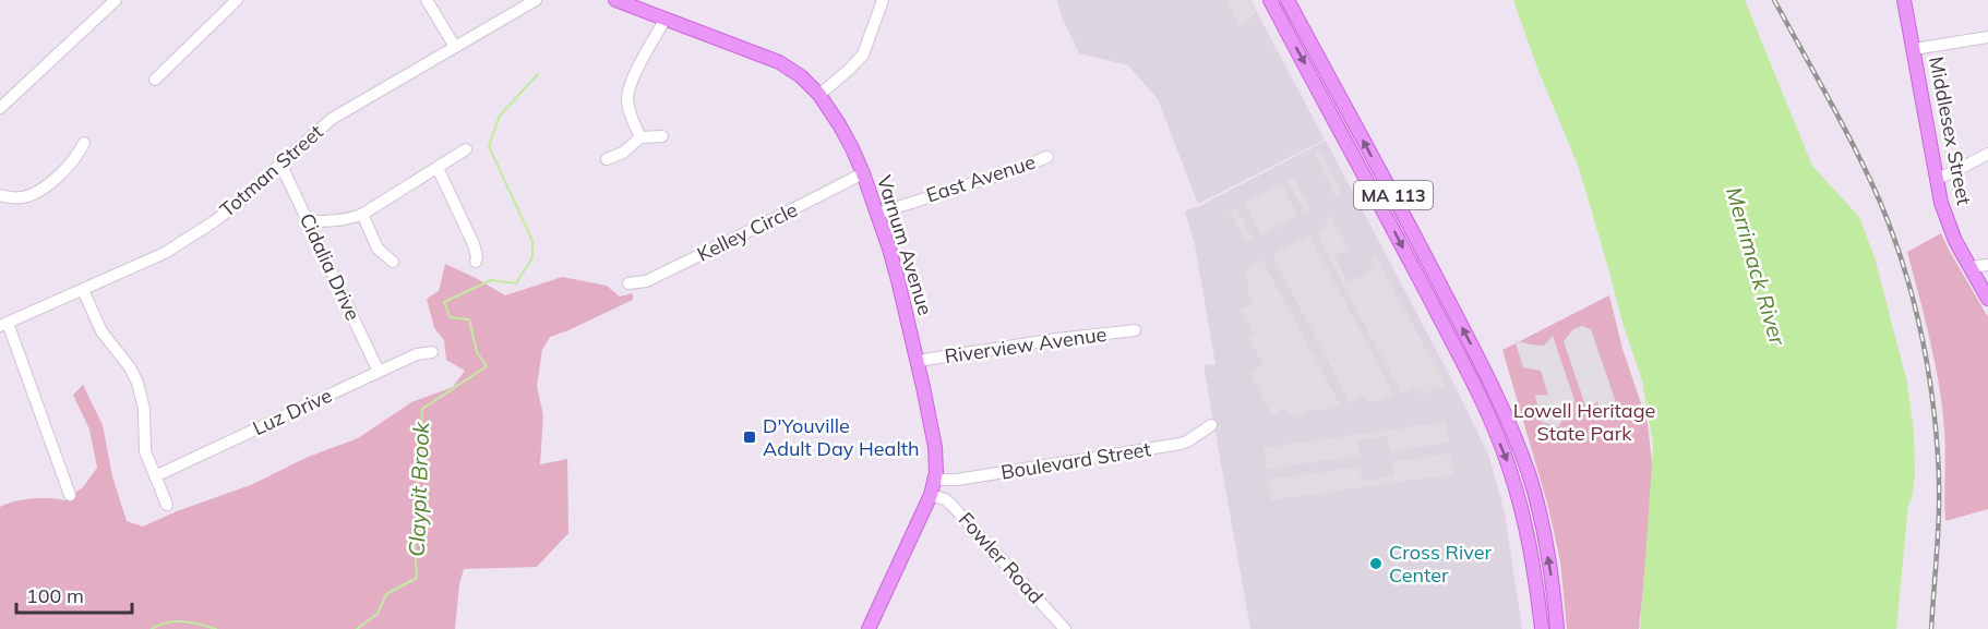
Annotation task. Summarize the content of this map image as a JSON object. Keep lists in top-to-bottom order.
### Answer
{
  "streets": {
    "main road": ["Middlesex Street", "MA 113", "Varnum Avenue"],
    "street": [
      "Totman Street",
      "East Avenue",
      "Kelley Circle",
      "Cidalia Drive",
      "Riverview Avenue",
      "Luz Drive",
      "Boulevard Street",
      "Fowler Road"
    ]
  },
  "crossings": [
    ["Totman Street", "Cidalia Drive"],
    ["East Avenue", "Varnum Avenue"],
    ["Kelley Circle", "Varnum Avenue"],
    ["Varnum Avenue", "Riverview Avenue"],
    ["Varnum Avenue", "Boulevard Street"],
    ["Varnum Avenue", "Fowler Road"],
    ["Cidalia Drive", "Luz Drive"]
  ],
  "water": ["Merrimack River", "Claypit Brook"],
  "parks": ["Lowell Heritage State Park"],
  "places": {
    "transit": ["D'Youville Adult Day Health"],
    "other": ["Cross River Center"]
  },
  "scale_bar": "100 m"
}
